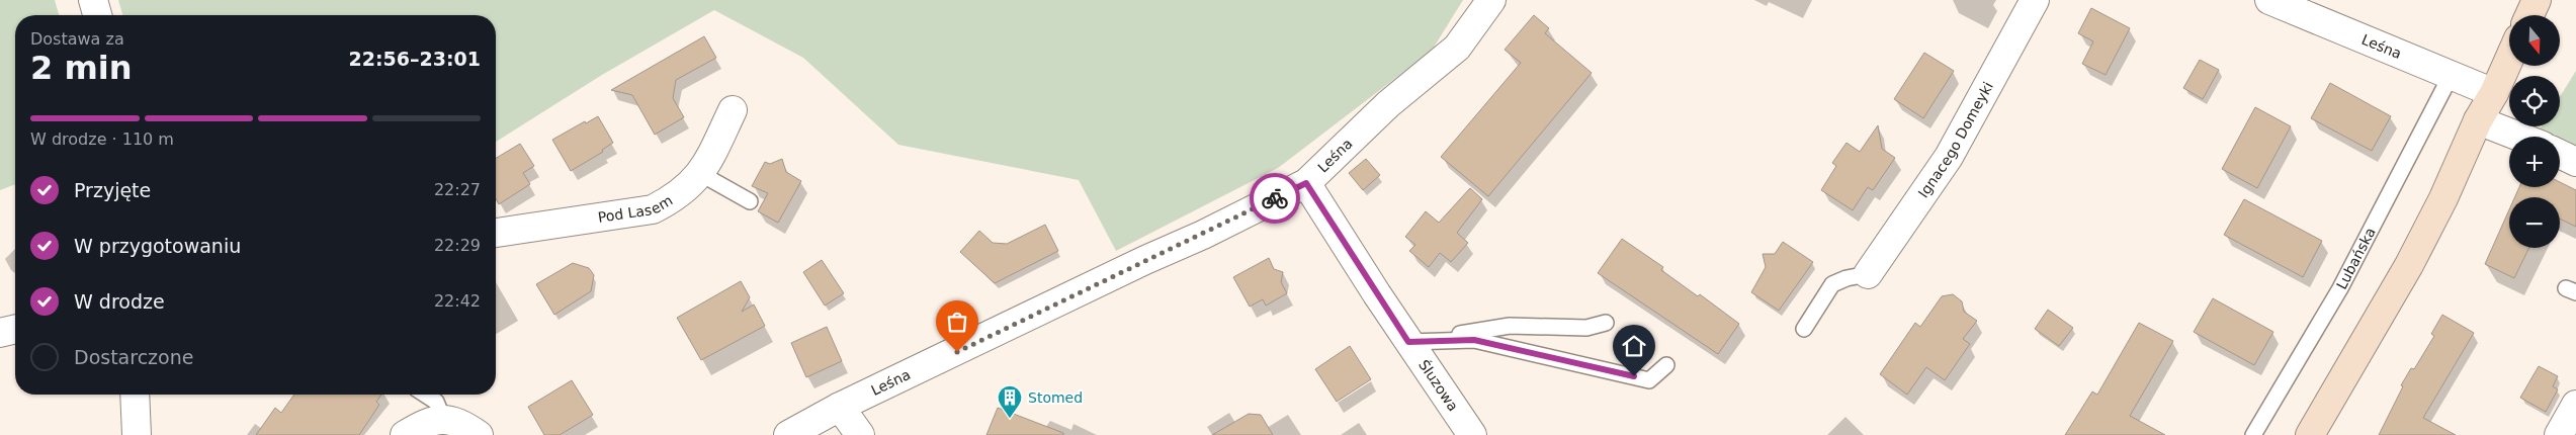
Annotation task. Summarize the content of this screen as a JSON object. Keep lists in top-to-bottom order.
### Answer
{
  "streets": {
    "street": [
      "Leśna",
      "Ignacego Domeyki",
      "Pod Lasem",
      "Śluzowa"
    ],
    "lane": ["Lubańska"]
  },
  "crossings": [
    ["Leśna", "Lubańska"],
    ["Leśna", "Śluzowa"]
  ],
  "places": {
    "building": ["Stomed"]
  },
  "north": "bottom",
  "page": {
    "map_buttons": ["+", "−"],
    "heading": ["2 min", "Dostawa za", "22:56–23:01"],
    "bar": "W drodze · 110 m",
    "list": [
      ["Przyjęte", "22:27"],
      ["W przygotowaniu", "22:29"],
      ["W drodze", "22:42"],
      "Dostarczone"
    ]
  }
}
